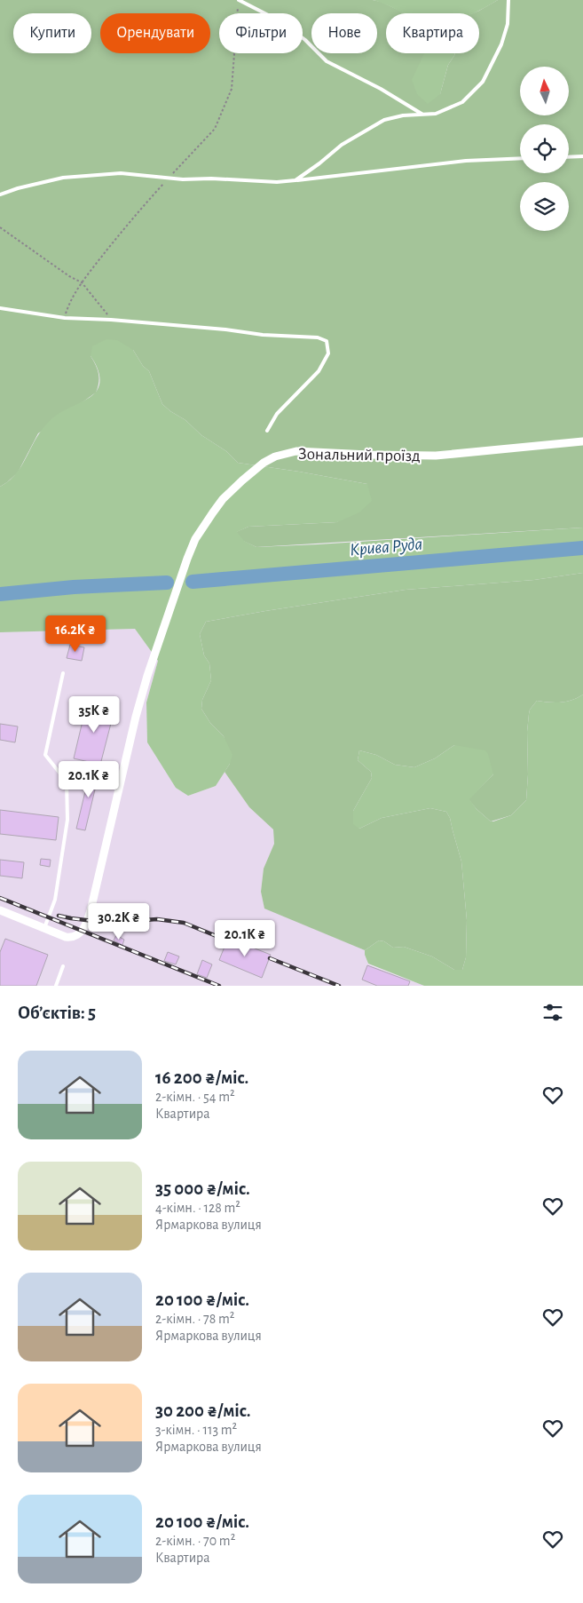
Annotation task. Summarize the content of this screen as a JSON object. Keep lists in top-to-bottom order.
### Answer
{
  "streets": {
    "street": ["Зональний проїзд"]
  },
  "water": ["Крива Руда"],
  "north": "top",
  "page": {
    "chip": [
      "Купити",
      "Орендувати",
      "Фільтри",
      "Нове",
      "Квартира"
    ],
    "price": [
      "16.2K ₴",
      "35K ₴",
      "20.1K ₴",
      "30.2K ₴",
      "20.1K ₴"
    ],
    "heading": "Об’єктів: 5",
    "list": [
      {
        "name": "16 200 ₴/міс.",
        "note": "2-кімн. · 54 m² · Квартира"
      },
      {
        "name": "35 000 ₴/міс.",
        "note": "4-кімн. · 128 m² · Ярмаркова вулиця"
      },
      {
        "name": "20 100 ₴/міс.",
        "note": "2-кімн. · 78 m² · Ярмаркова вулиця"
      },
      {
        "name": "30 200 ₴/міс.",
        "note": "3-кімн. · 113 m² · Ярмаркова вулиця"
      },
      {
        "name": "20 100 ₴/міс.",
        "note": "2-кімн. · 70 m² · Квартира"
      }
    ]
  }
}
